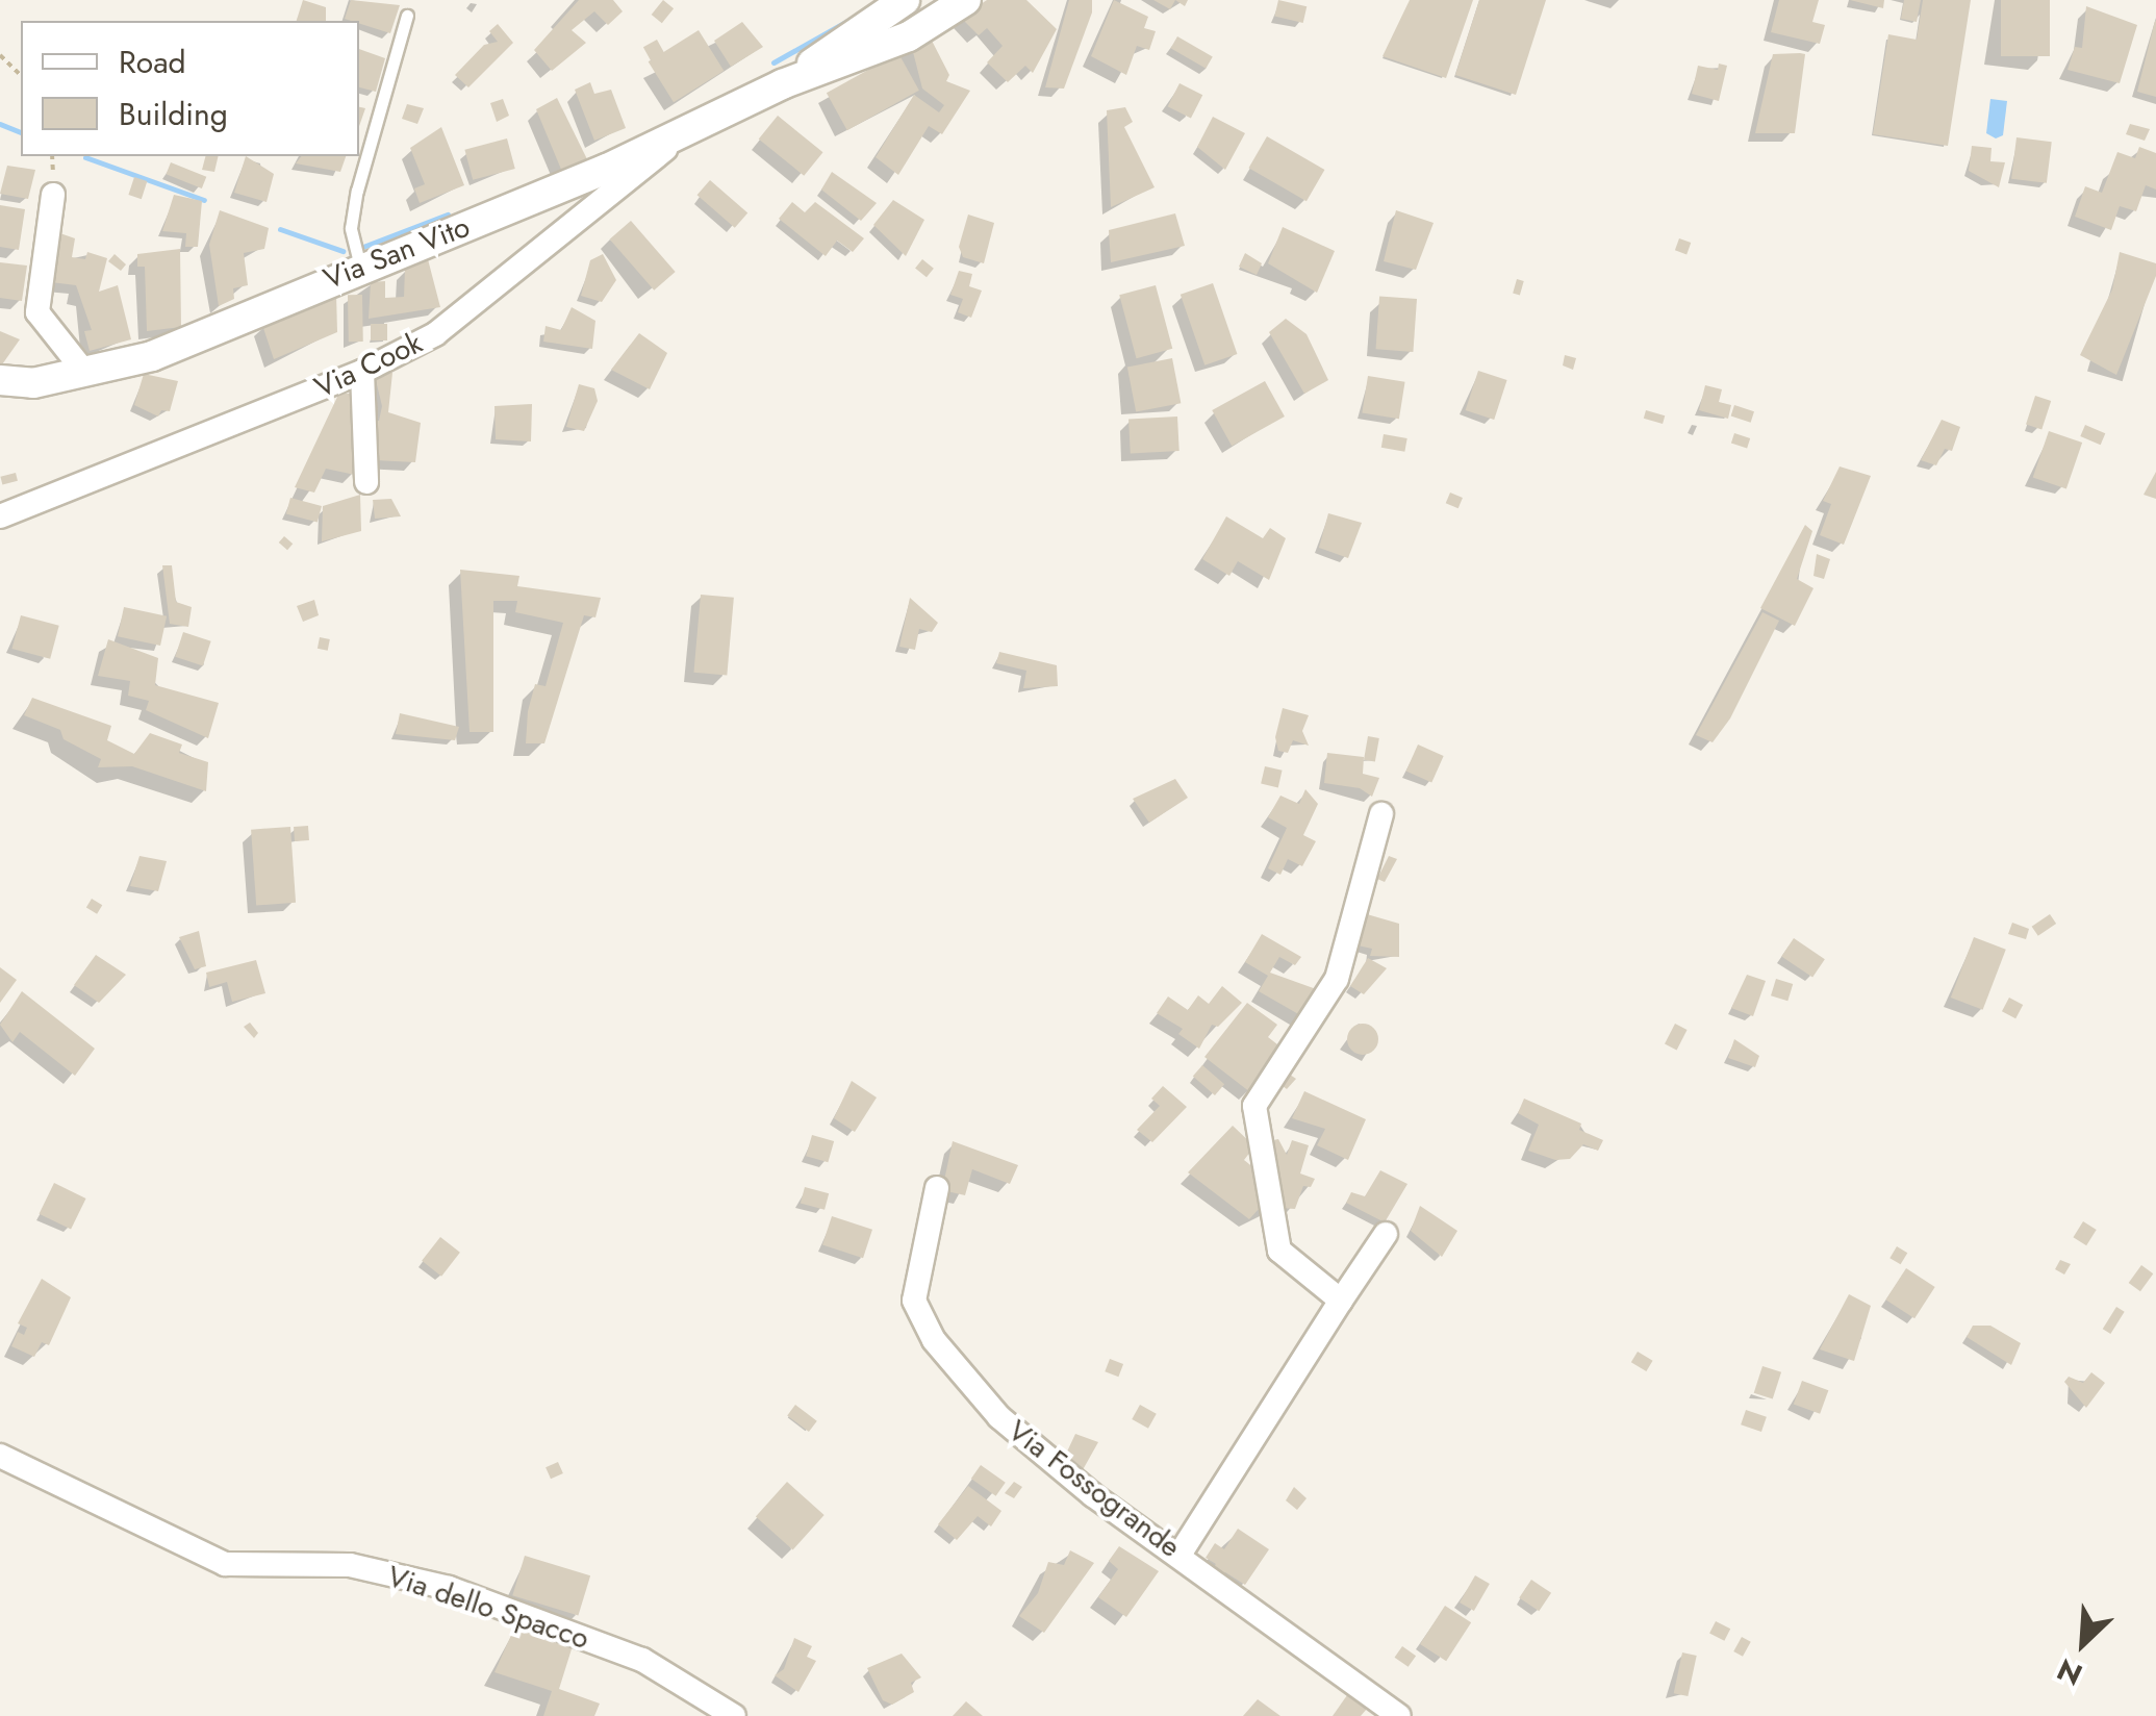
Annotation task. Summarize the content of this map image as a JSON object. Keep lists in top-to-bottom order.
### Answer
{
  "streets": {
    "street": [
      "Via San Vito",
      "Via Cook",
      "Via Fossogrande",
      "Via dello Spacco"
    ]
  },
  "crossings": [
    ["Via San Vito", "Via Cook"]
  ],
  "legend": ["Road", "Building"],
  "north": "bottom left"
}
